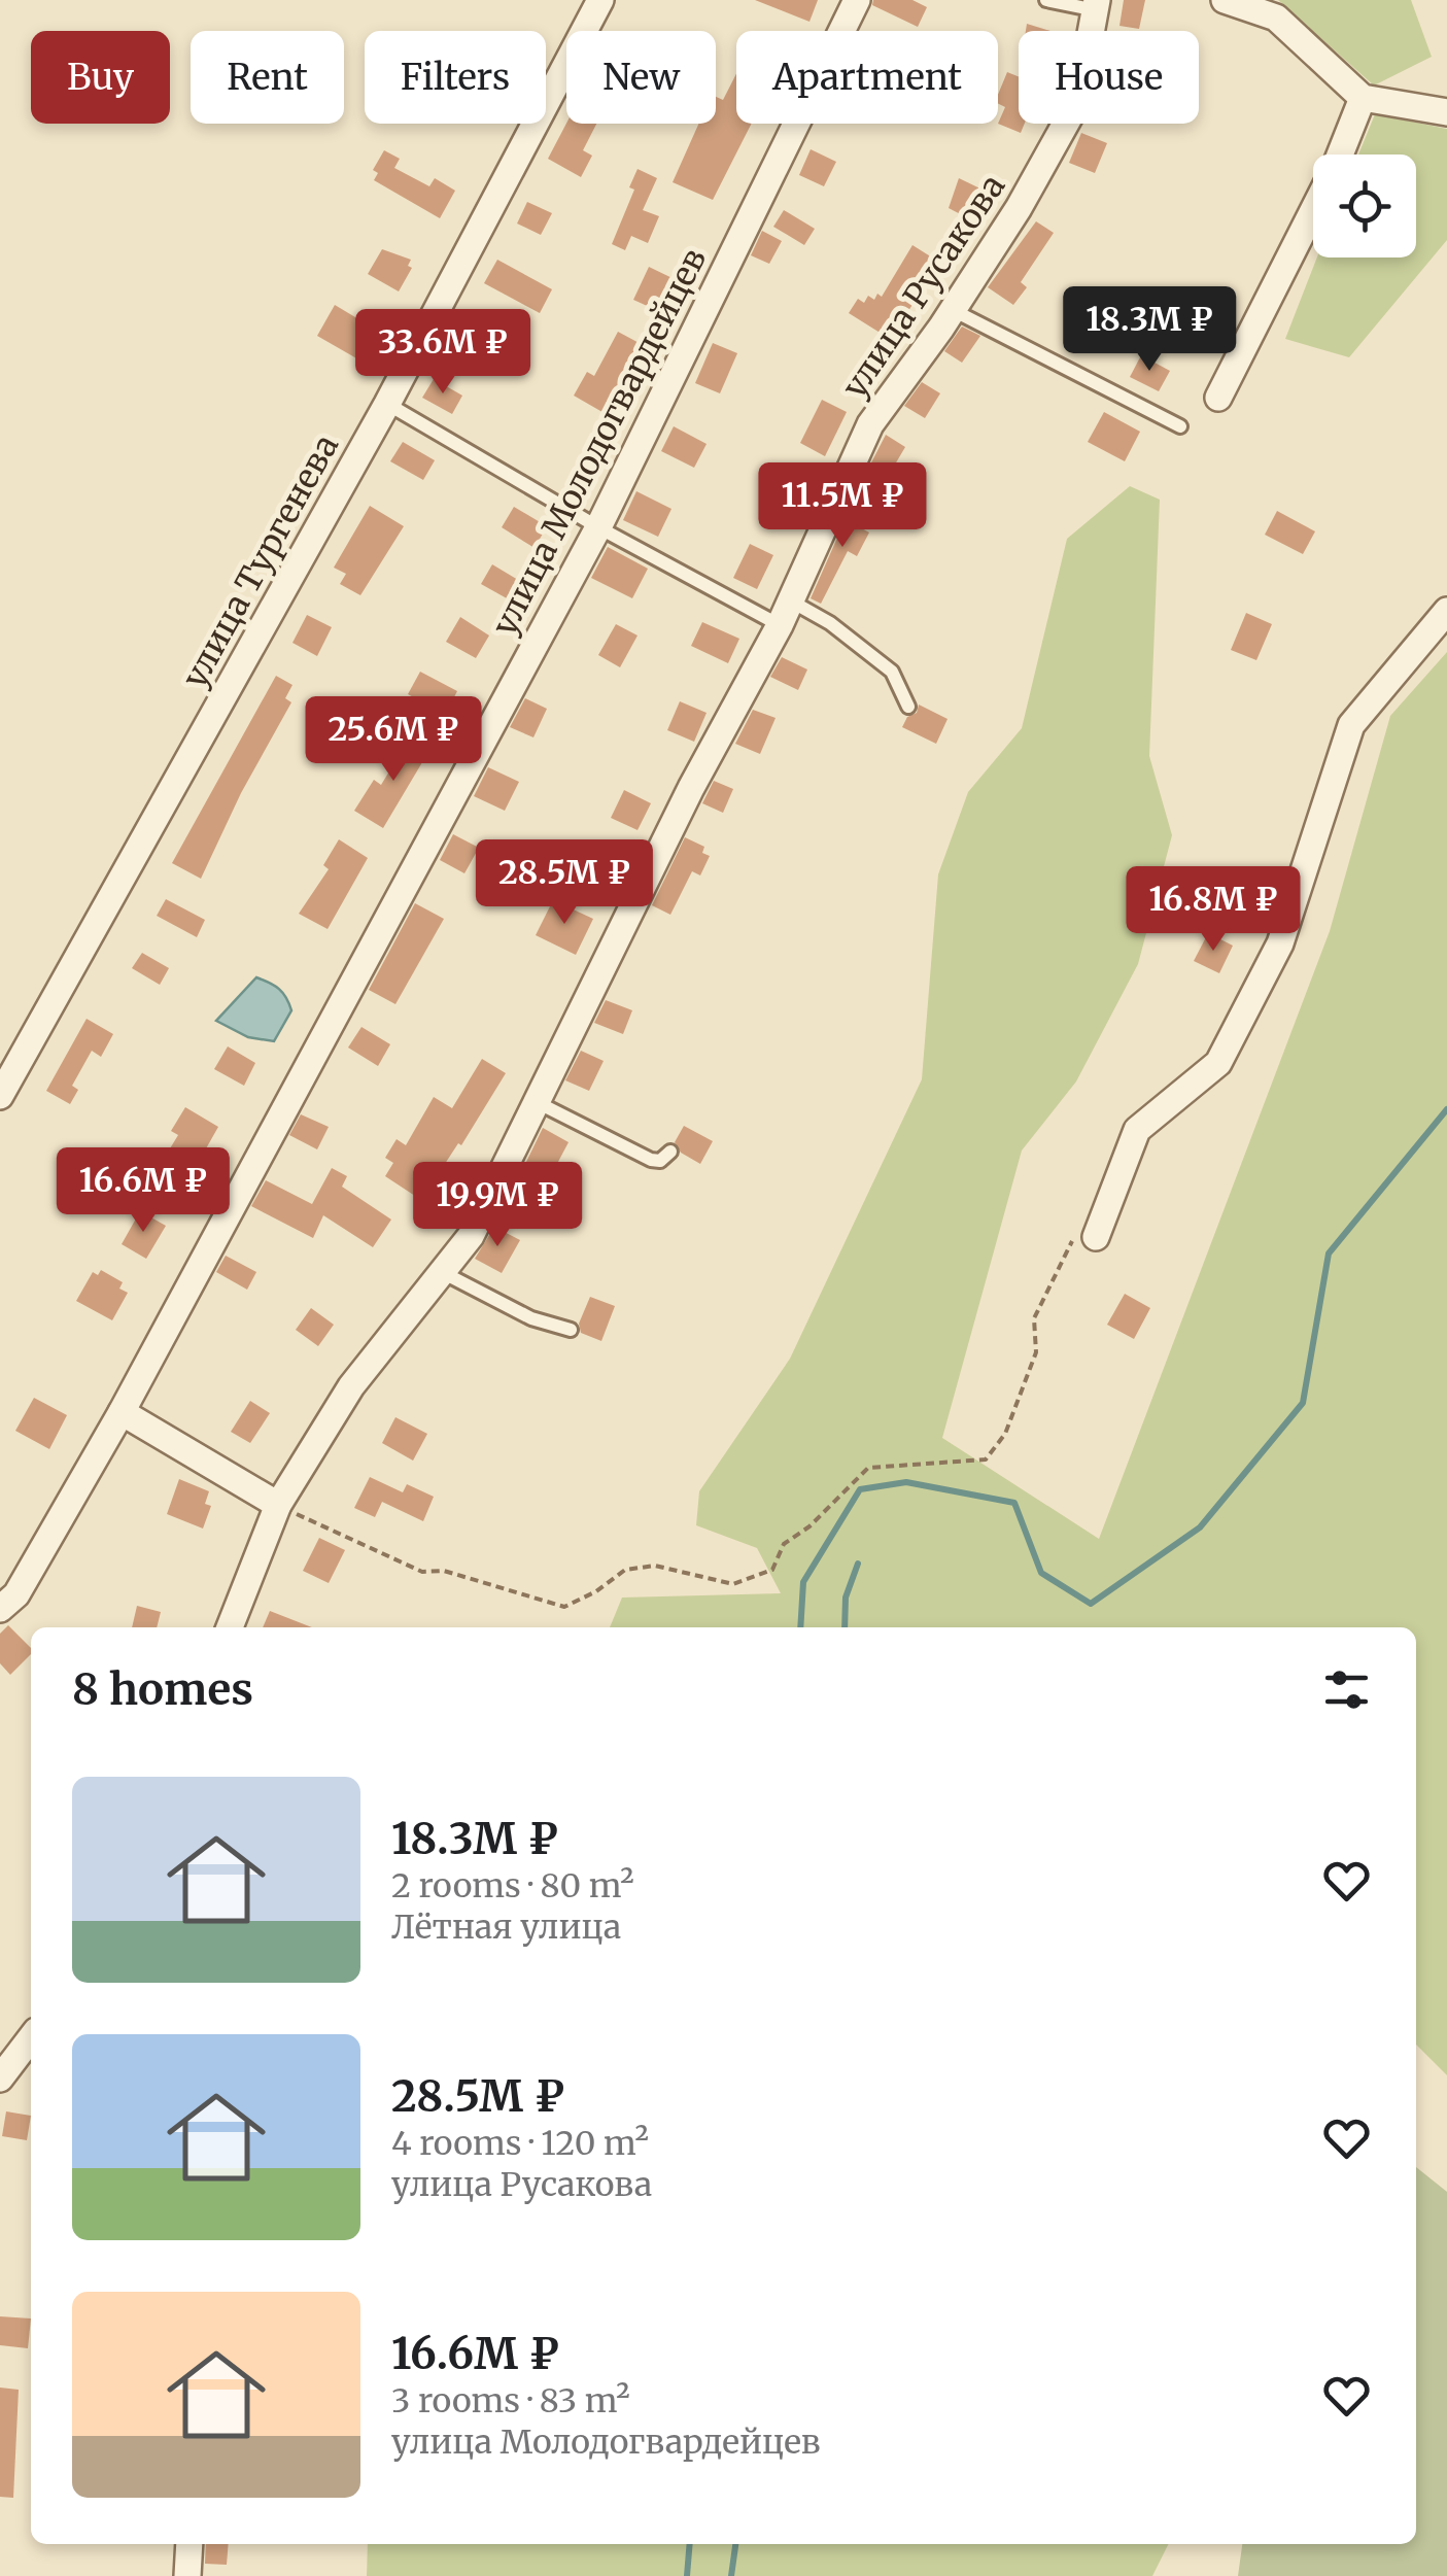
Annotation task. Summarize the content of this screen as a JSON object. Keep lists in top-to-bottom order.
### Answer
{
  "streets": {
    "street": ["улица Русакова", "улица Молодогвардейцев", "улица Тургенева"]
  },
  "page": {
    "chip": [
      "Buy",
      "Rent",
      "Filters",
      "New",
      "Apartment",
      "House"
    ],
    "price": [
      "18.3M ₽",
      "33.6M ₽",
      "11.5M ₽",
      "25.6M ₽",
      "28.5M ₽",
      "16.8M ₽",
      "16.6M ₽",
      "19.9M ₽"
    ],
    "heading": "8 homes",
    "list": [
      {
        "name": "18.3M ₽",
        "note": "2 rooms · 80 m² · Лётная улица"
      },
      {
        "name": "28.5M ₽",
        "note": "4 rooms · 120 m² · улица Русакова"
      },
      {
        "name": "16.6M ₽",
        "note": "3 rooms · 83 m² · улица Молодогвардейцев"
      }
    ]
  }
}
